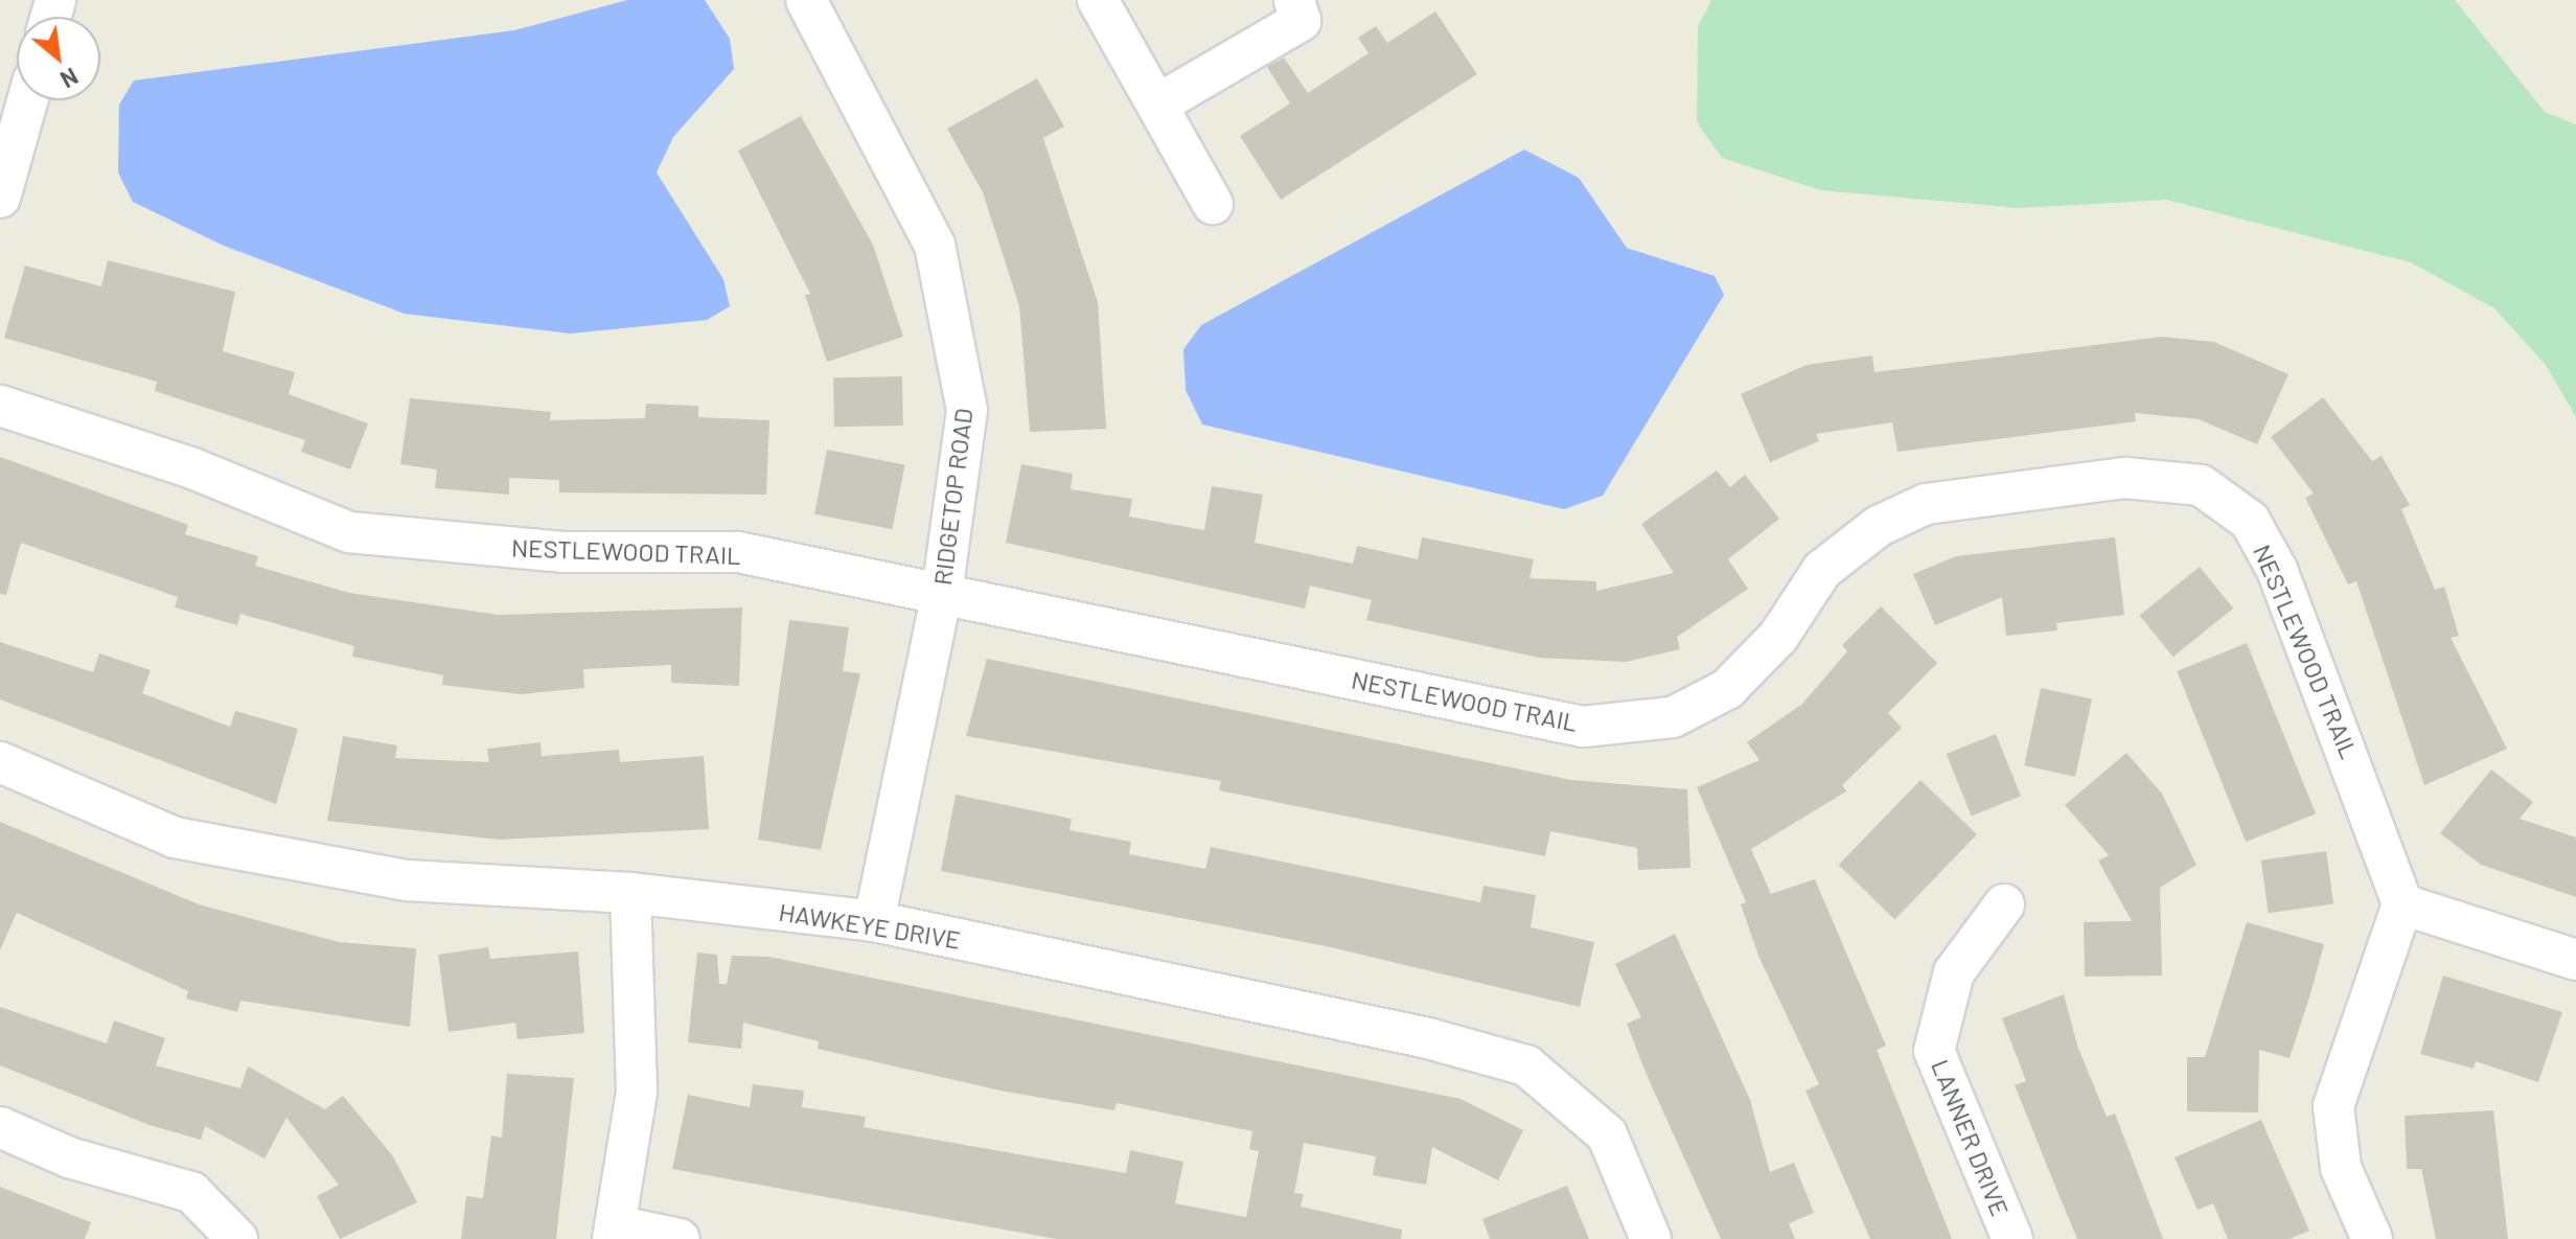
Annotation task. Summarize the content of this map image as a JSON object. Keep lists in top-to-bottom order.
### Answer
{
  "streets": {
    "street": [
      "RIDGETOP ROAD",
      "NESTLEWOOD TRAIL",
      "HAWKEYE DRIVE",
      "LANNER DRIVE"
    ]
  },
  "crossings": [
    ["RIDGETOP ROAD", "NESTLEWOOD TRAIL"],
    ["RIDGETOP ROAD", "HAWKEYE DRIVE"]
  ],
  "north": "bottom right"
}
